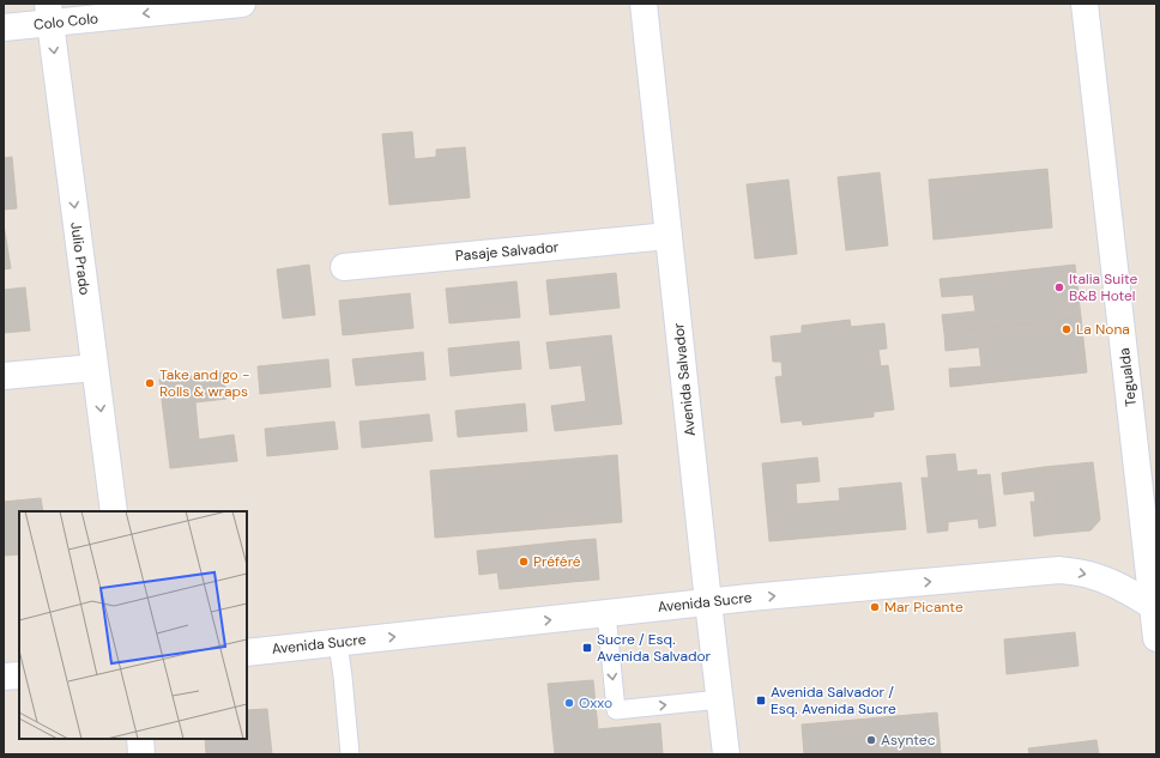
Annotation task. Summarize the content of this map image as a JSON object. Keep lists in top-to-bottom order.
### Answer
{
  "streets": {
    "street": [
      "Colo Colo",
      "Pasaje Salvador",
      "Julio Prado",
      "Tegualda",
      "Avenida Salvador",
      "Avenida Sucre"
    ]
  },
  "crossings": [
    ["Colo Colo", "Julio Prado"],
    ["Pasaje Salvador", "Avenida Salvador"],
    ["Tegualda", "Avenida Sucre"],
    ["Avenida Salvador", "Avenida Sucre"]
  ],
  "one_way": ["Colo Colo", "Julio Prado", "Avenida Sucre"],
  "places": {
    "other": [
      "Italia Suite B&B Hotel",
      "La Nona",
      "Take and go - Rolls & wraps",
      "Préféré",
      "Mar Picante",
      "Oxxo",
      "Asyntec"
    ],
    "transit": ["Sucre / Esq. Avenida Salvador", "Avenida Salvador / Esq. Avenida Sucre"]
  }
}
